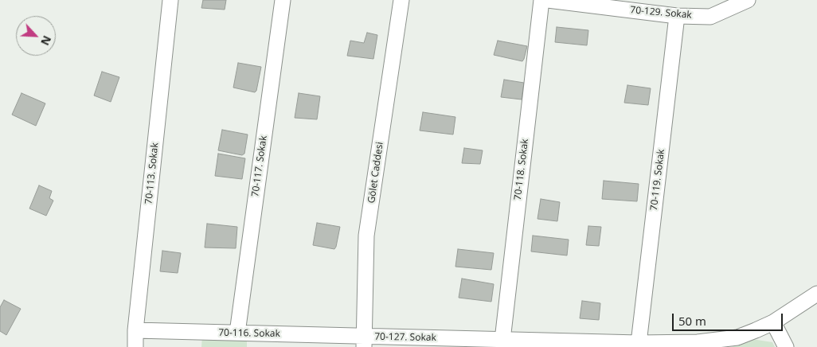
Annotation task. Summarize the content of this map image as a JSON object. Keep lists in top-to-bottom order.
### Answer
{
  "streets": {
    "street": [
      "70-129. Sokak",
      "70-117. Sokak",
      "70-118. Sokak",
      "Gölet Caddesi",
      "70-113. Sokak",
      "70-119. Sokak",
      "70-116. Sokak",
      "70-127. Sokak"
    ]
  },
  "crossings": [
    ["70-129. Sokak", "70-119. Sokak"],
    ["70-117. Sokak", "70-116. Sokak"],
    ["70-118. Sokak", "70-127. Sokak"],
    ["Gölet Caddesi", "70-116. Sokak"],
    ["Gölet Caddesi", "70-127. Sokak"],
    ["70-113. Sokak", "70-116. Sokak"],
    ["70-119. Sokak", "70-127. Sokak"],
    ["70-116. Sokak", "70-127. Sokak"]
  ],
  "scale_bar": "50 m",
  "north": "bottom right"
}
